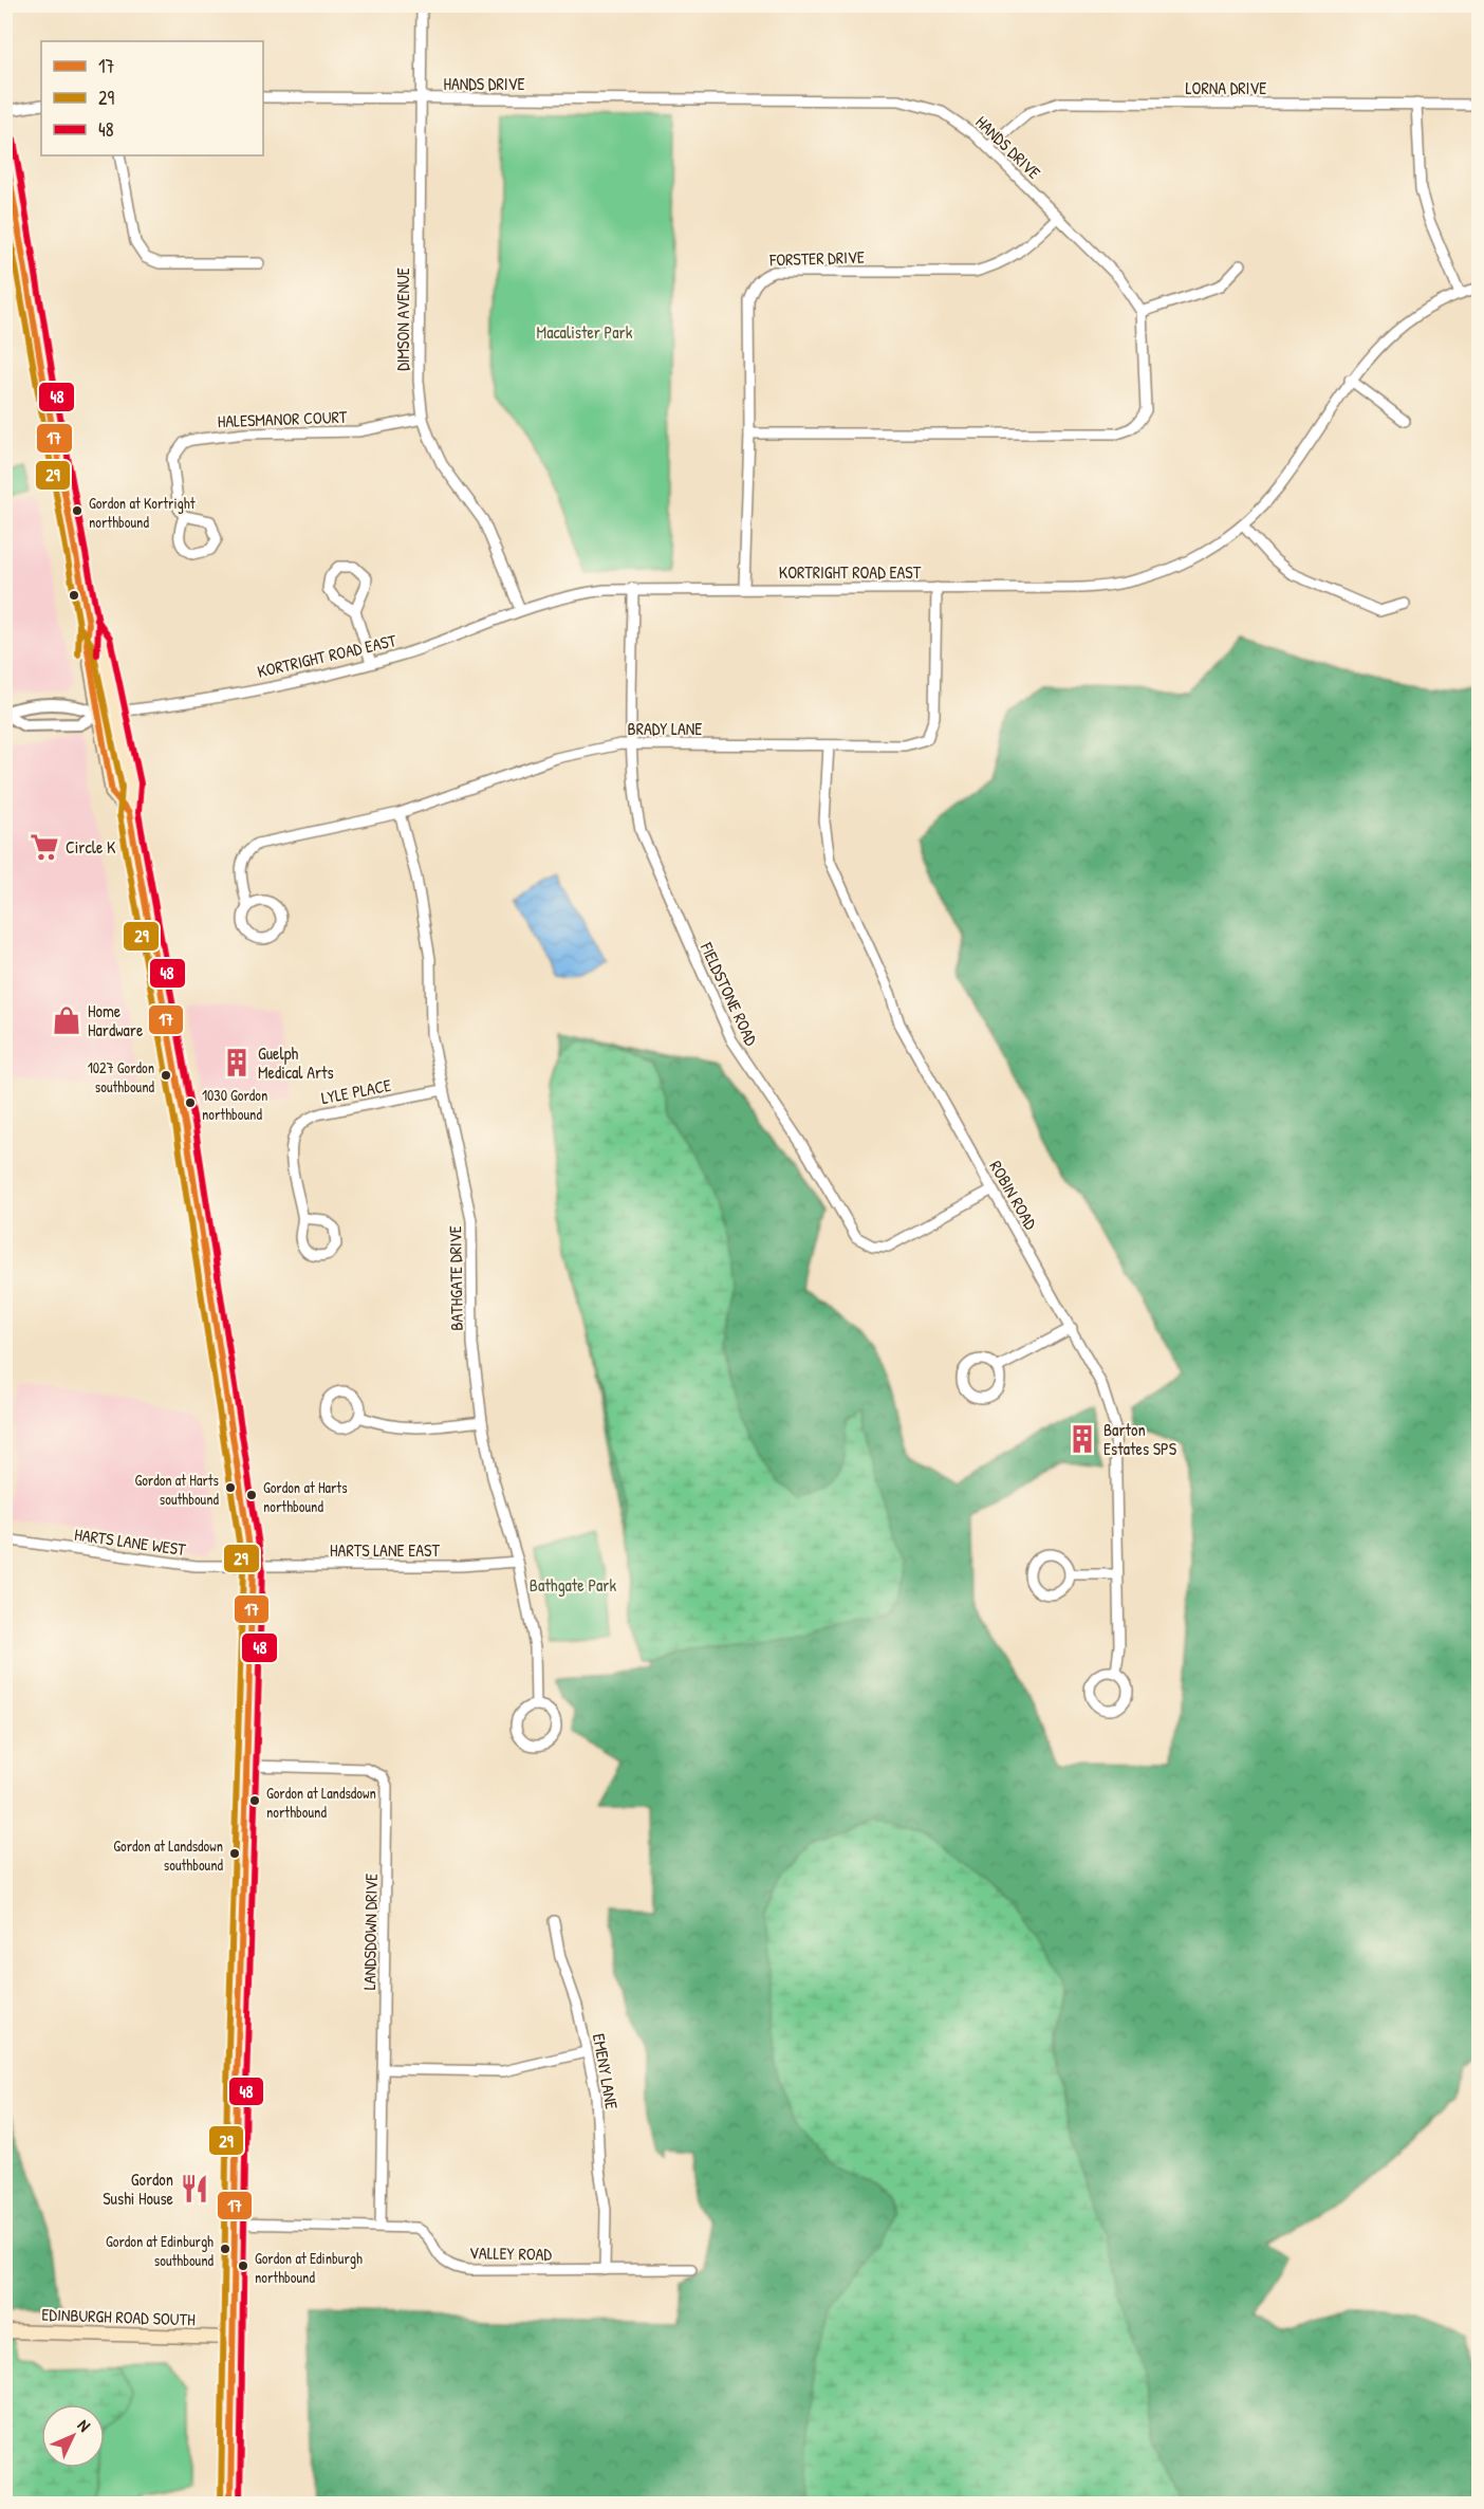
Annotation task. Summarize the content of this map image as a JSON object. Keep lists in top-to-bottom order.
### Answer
{
  "streets": {
    "main road": ["EDINBURGH ROAD SOUTH"],
    "street": [
      "HANDS DRIVE",
      "LORNA DRIVE",
      "FORSTER DRIVE",
      "DIMSON AVENUE",
      "HALESMANOR COURT",
      "KORTRIGHT ROAD EAST",
      "BRADY LANE",
      "FIELDSTONE ROAD",
      "LYLE PLACE",
      "ROBIN ROAD",
      "BATHGATE DRIVE",
      "HARTS LANE WEST",
      "HARTS LANE EAST",
      "LANDSDOWN DRIVE",
      "EMENY LANE",
      "VALLEY ROAD"
    ]
  },
  "crossings": [
    ["HANDS DRIVE", "LORNA DRIVE"],
    ["HANDS DRIVE", "FORSTER DRIVE"],
    ["HANDS DRIVE", "DIMSON AVENUE"],
    ["FORSTER DRIVE", "KORTRIGHT ROAD EAST"],
    ["DIMSON AVENUE", "HALESMANOR COURT"],
    ["DIMSON AVENUE", "KORTRIGHT ROAD EAST"],
    ["KORTRIGHT ROAD EAST", "BRADY LANE"],
    ["KORTRIGHT ROAD EAST", "FIELDSTONE ROAD"],
    ["BRADY LANE", "FIELDSTONE ROAD"],
    ["BRADY LANE", "ROBIN ROAD"],
    ["BRADY LANE", "BATHGATE DRIVE"],
    ["FIELDSTONE ROAD", "ROBIN ROAD"],
    ["LYLE PLACE", "BATHGATE DRIVE"],
    ["BATHGATE DRIVE", "HARTS LANE EAST"],
    ["HARTS LANE WEST", "HARTS LANE EAST"],
    ["LANDSDOWN DRIVE", "VALLEY ROAD"],
    ["EMENY LANE", "VALLEY ROAD"]
  ],
  "parks": ["Macalister Park", "Bathgate Park"],
  "places": {
    "other": [
      "Gordon at Kortright northbound",
      "1027 Gordon southbound",
      "1030 Gordon northbound",
      "Gordon at Harts southbound",
      "Gordon at Harts northbound",
      "Gordon at Landsdown northbound",
      "Gordon at Landsdown southbound",
      "Gordon at Edinburgh southbound",
      "Gordon at Edinburgh northbound"
    ],
    "supermarket": ["Circle K"],
    "shop": ["Home Hardware"],
    "building": ["Guelph Medical Arts", "Barton Estates SPS"],
    "restaurant": ["Gordon Sushi House"]
  },
  "lines": ["transit line 48", "transit line 17", "transit line 29"],
  "legend": ["17", "29", "48"],
  "north": "top right"
}
